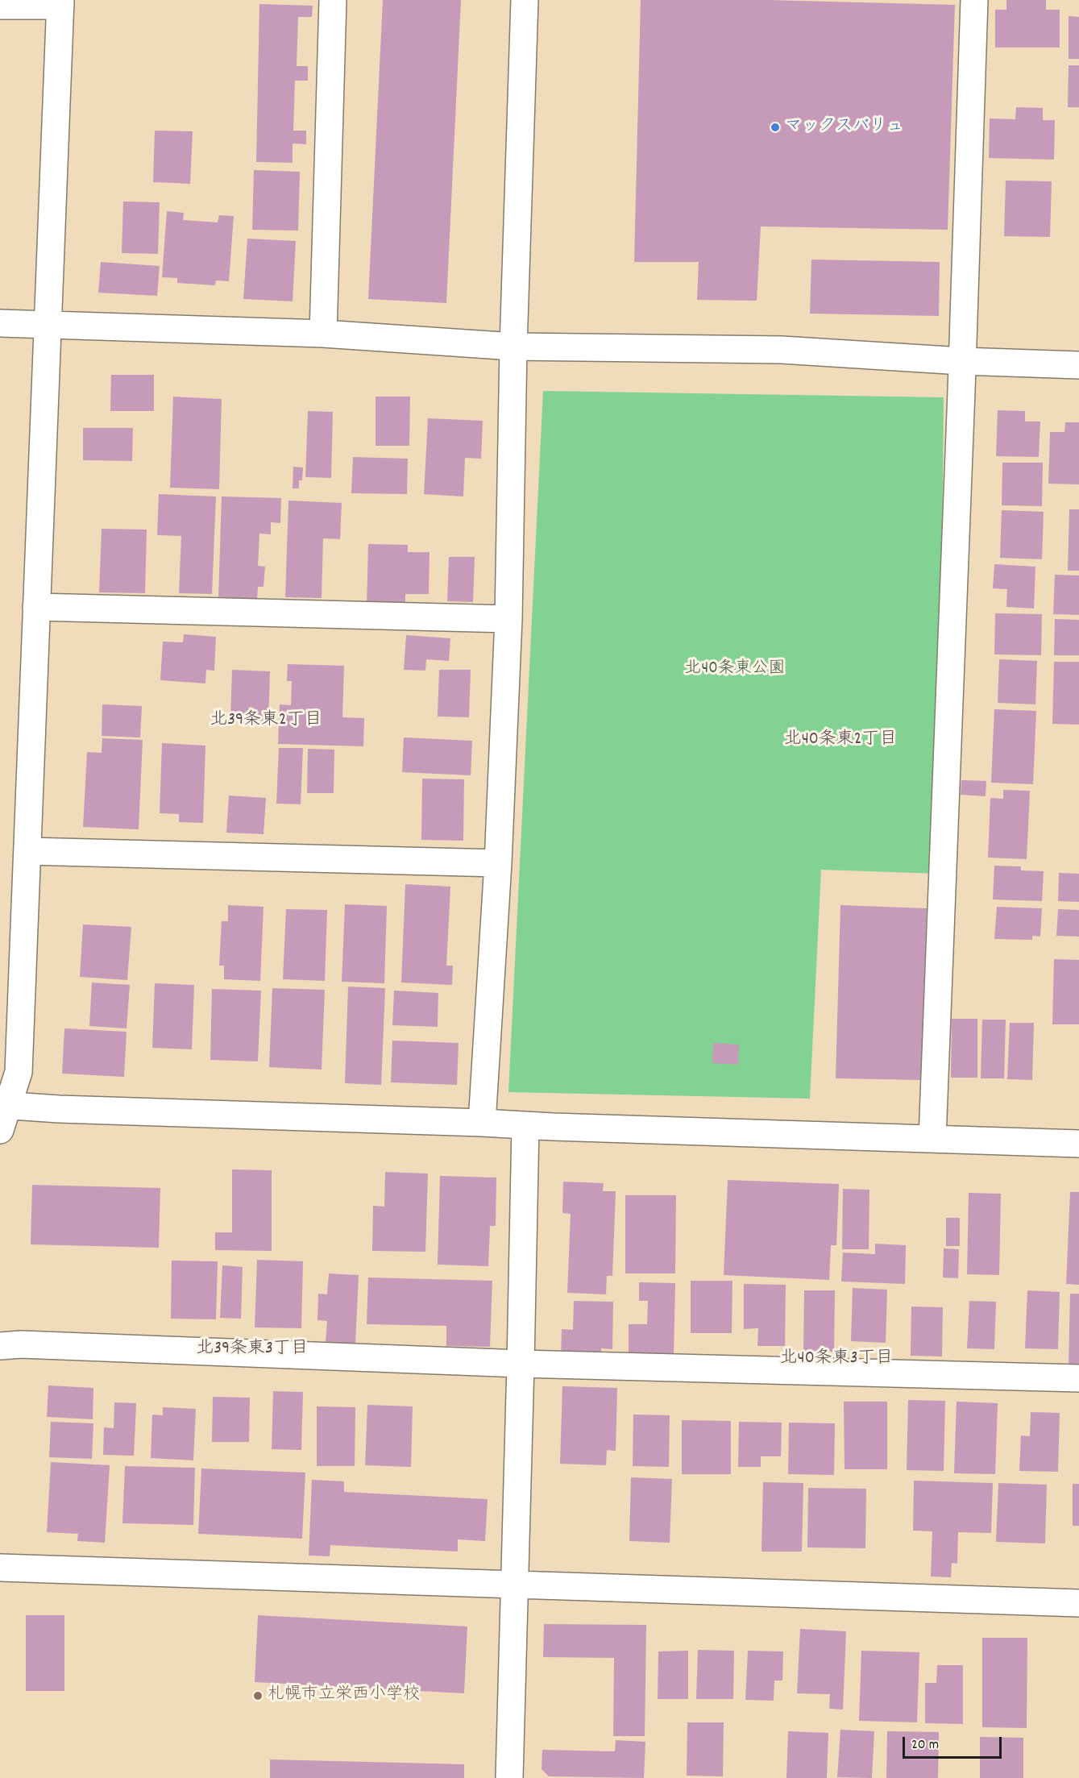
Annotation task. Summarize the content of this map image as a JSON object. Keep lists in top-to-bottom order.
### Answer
{
  "districts": [
    "北39条東2丁目",
    "北40条東2丁目",
    "北39条東3丁目",
    "北40条東3丁目"
  ],
  "parks": ["北40条東公園"],
  "places": ["マックスバリュ", "札幌市立栄西小学校"],
  "scale_bar": "20 m"
}
